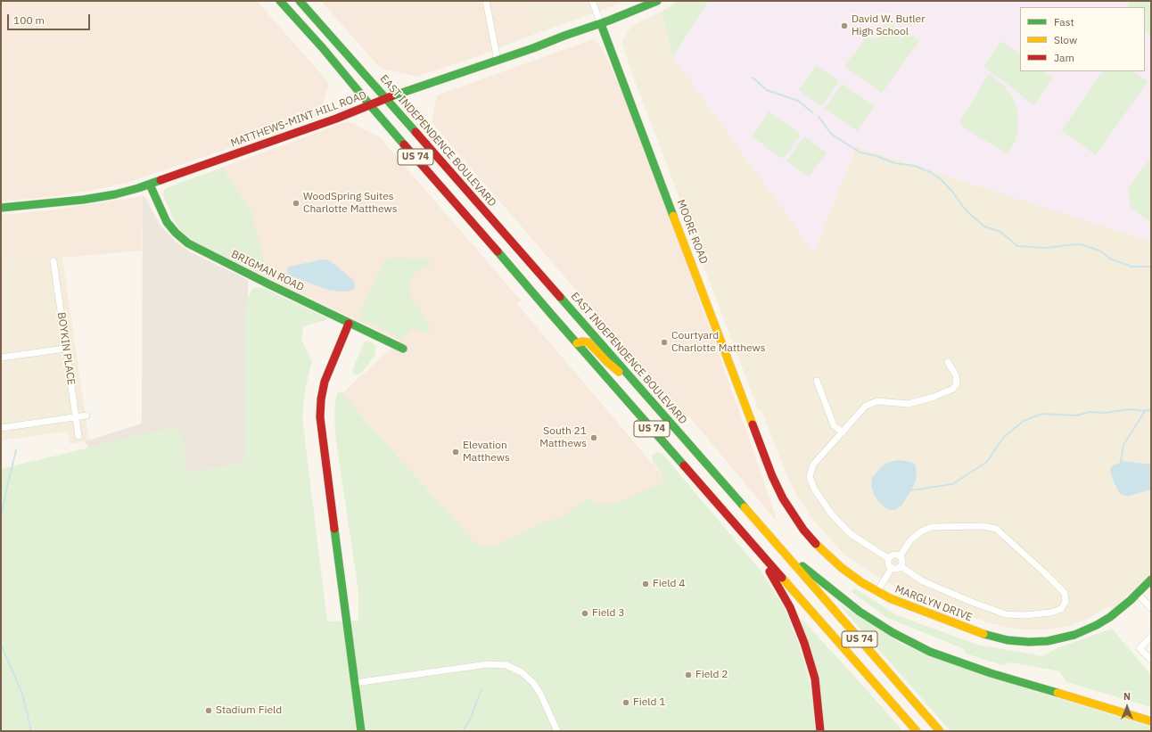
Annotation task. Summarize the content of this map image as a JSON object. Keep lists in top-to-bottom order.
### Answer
{
  "streets": {
    "main road": [
      "MATTHEWS-MINT HILL ROAD",
      "EAST INDEPENDENCE BOULEVARD",
      "US 74",
      "MOORE ROAD",
      "BRIGMAN ROAD",
      "MARGLYN DRIVE"
    ],
    "street": ["BOYKIN PLACE"]
  },
  "crossings": [
    ["MATTHEWS-MINT HILL ROAD", "EAST INDEPENDENCE BOULEVARD"],
    ["MATTHEWS-MINT HILL ROAD", "US 74"],
    ["MATTHEWS-MINT HILL ROAD", "MOORE ROAD"],
    ["MATTHEWS-MINT HILL ROAD", "BRIGMAN ROAD"],
    ["MOORE ROAD", "MARGLYN DRIVE"]
  ],
  "places": [
    "David W. Butler High School",
    "WoodSpring Suites Charlotte Matthews",
    "Courtyard Charlotte Matthews",
    "South 21 Matthews",
    "Elevation Matthews",
    "Field 4",
    "Field 3",
    "Field 2",
    "Field 1",
    "Stadium Field"
  ],
  "legend": ["Fast", "Slow", "Jam"],
  "scale_bar": "100 m",
  "north": "top"
}
